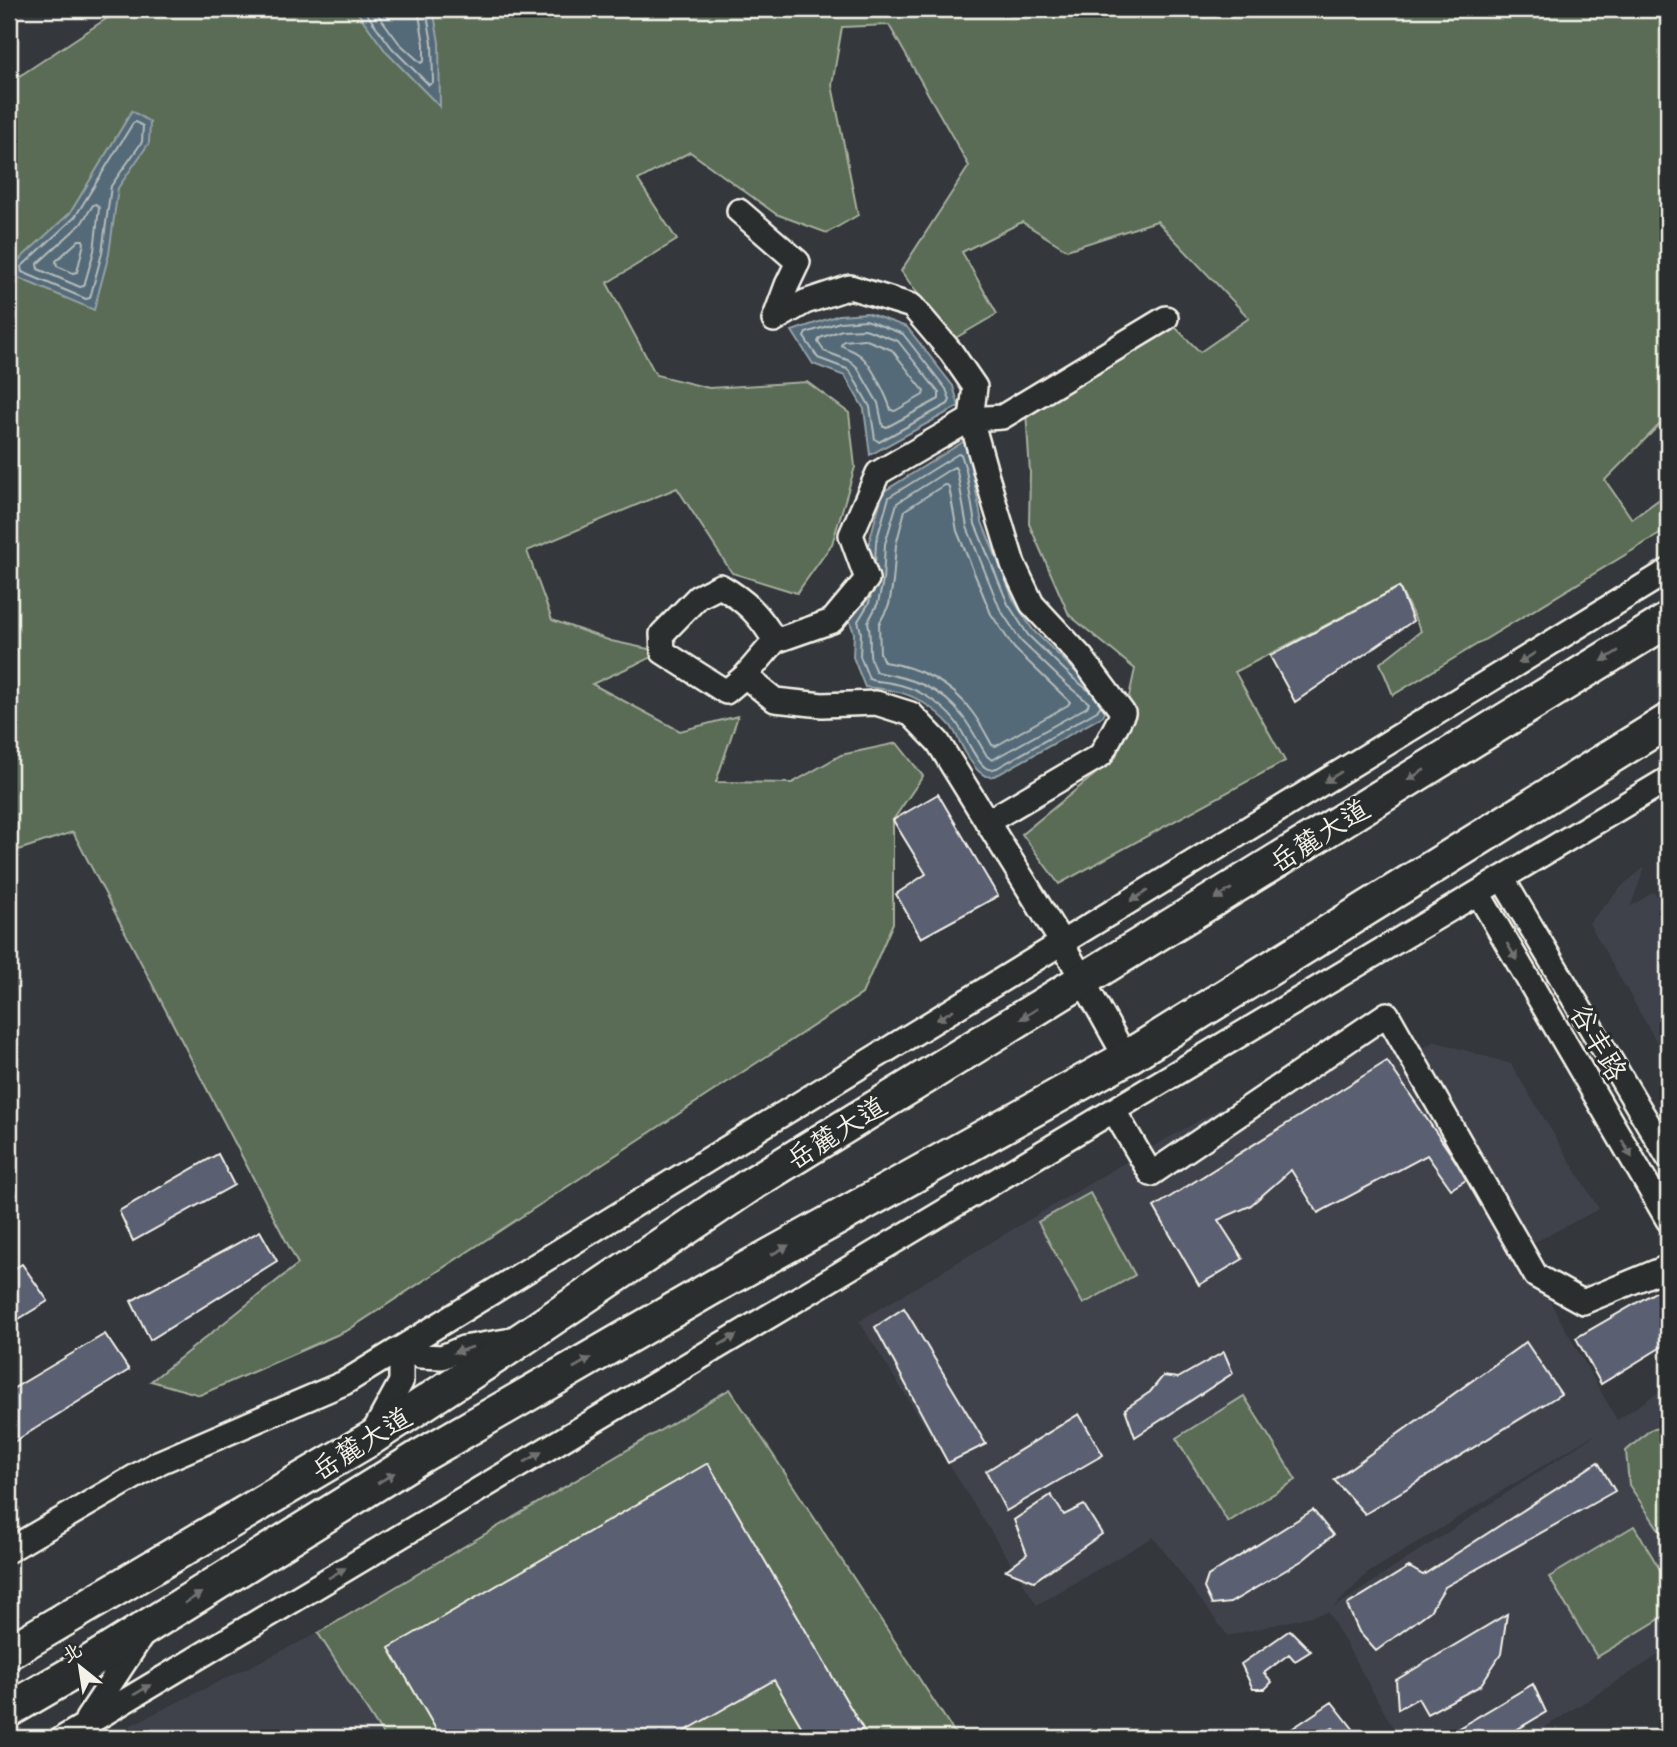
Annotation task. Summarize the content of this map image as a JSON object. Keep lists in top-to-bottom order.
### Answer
{
  "streets": {
    "highway": ["岳麓大道"],
    "street": ["谷丰路"]
  },
  "north": "top left"
}
